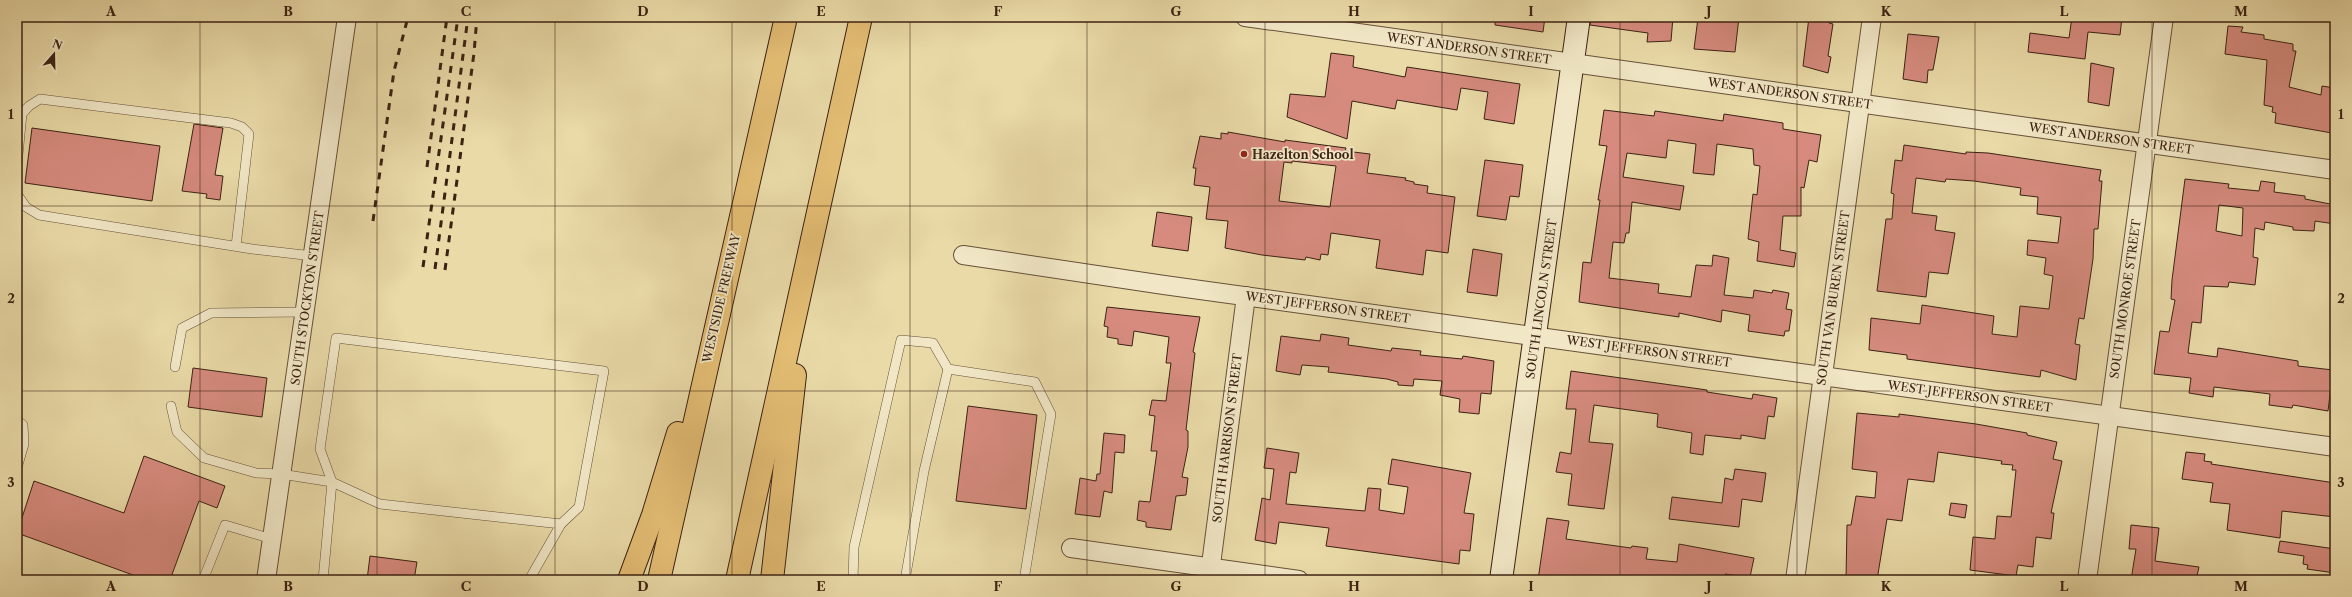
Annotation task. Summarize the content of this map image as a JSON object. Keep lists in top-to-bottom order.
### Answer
{
  "streets": {
    "highway": ["WESTSIDE FREEWAY"],
    "street": [
      "WEST ANDERSON STREET",
      "SOUTH STOCKTON STREET",
      "SOUTH VAN BUREN STREET",
      "SOUTH LINCOLN STREET",
      "SOUTH MONROE STREET",
      "WEST JEFFERSON STREET",
      "SOUTH HARRISON STREET"
    ]
  },
  "crossings": [
    ["WEST ANDERSON STREET", "SOUTH VAN BUREN STREET"],
    ["WEST ANDERSON STREET", "SOUTH LINCOLN STREET"],
    ["WEST ANDERSON STREET", "SOUTH MONROE STREET"],
    ["SOUTH VAN BUREN STREET", "WEST JEFFERSON STREET"],
    ["SOUTH LINCOLN STREET", "WEST JEFFERSON STREET"],
    ["SOUTH MONROE STREET", "WEST JEFFERSON STREET"],
    ["WEST JEFFERSON STREET", "SOUTH HARRISON STREET"]
  ],
  "places": ["Hazelton School"],
  "north": "top",
  "grid": {
    "columns": [
      "A",
      "B",
      "C",
      "D",
      "E",
      "F",
      "G",
      "H",
      "I",
      "J",
      "K",
      "L",
      "M"
    ],
    "rows": ["1", "2", "3"]
  }
}
